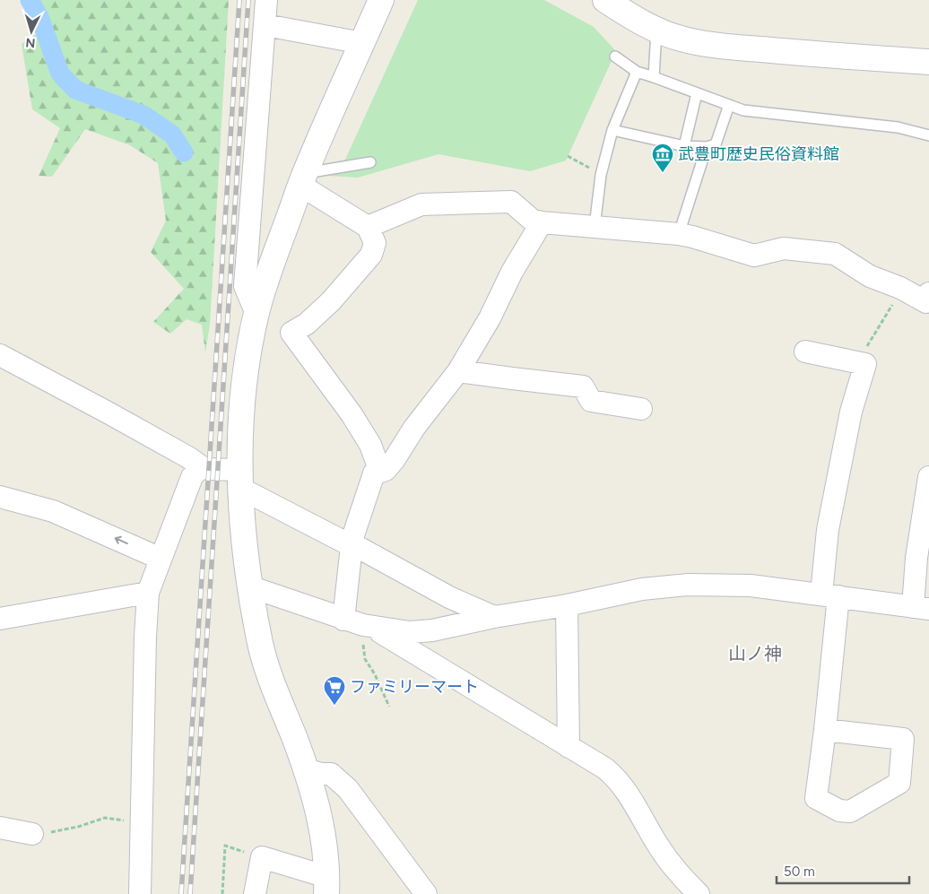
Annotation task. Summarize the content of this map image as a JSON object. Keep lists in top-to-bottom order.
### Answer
{
  "districts": ["山ノ神"],
  "places": {
    "museum": ["武豊町歴史民俗資料館"],
    "supermarket": ["ファミリーマート"]
  },
  "scale_bar": "50 m",
  "north": "bottom"
}
